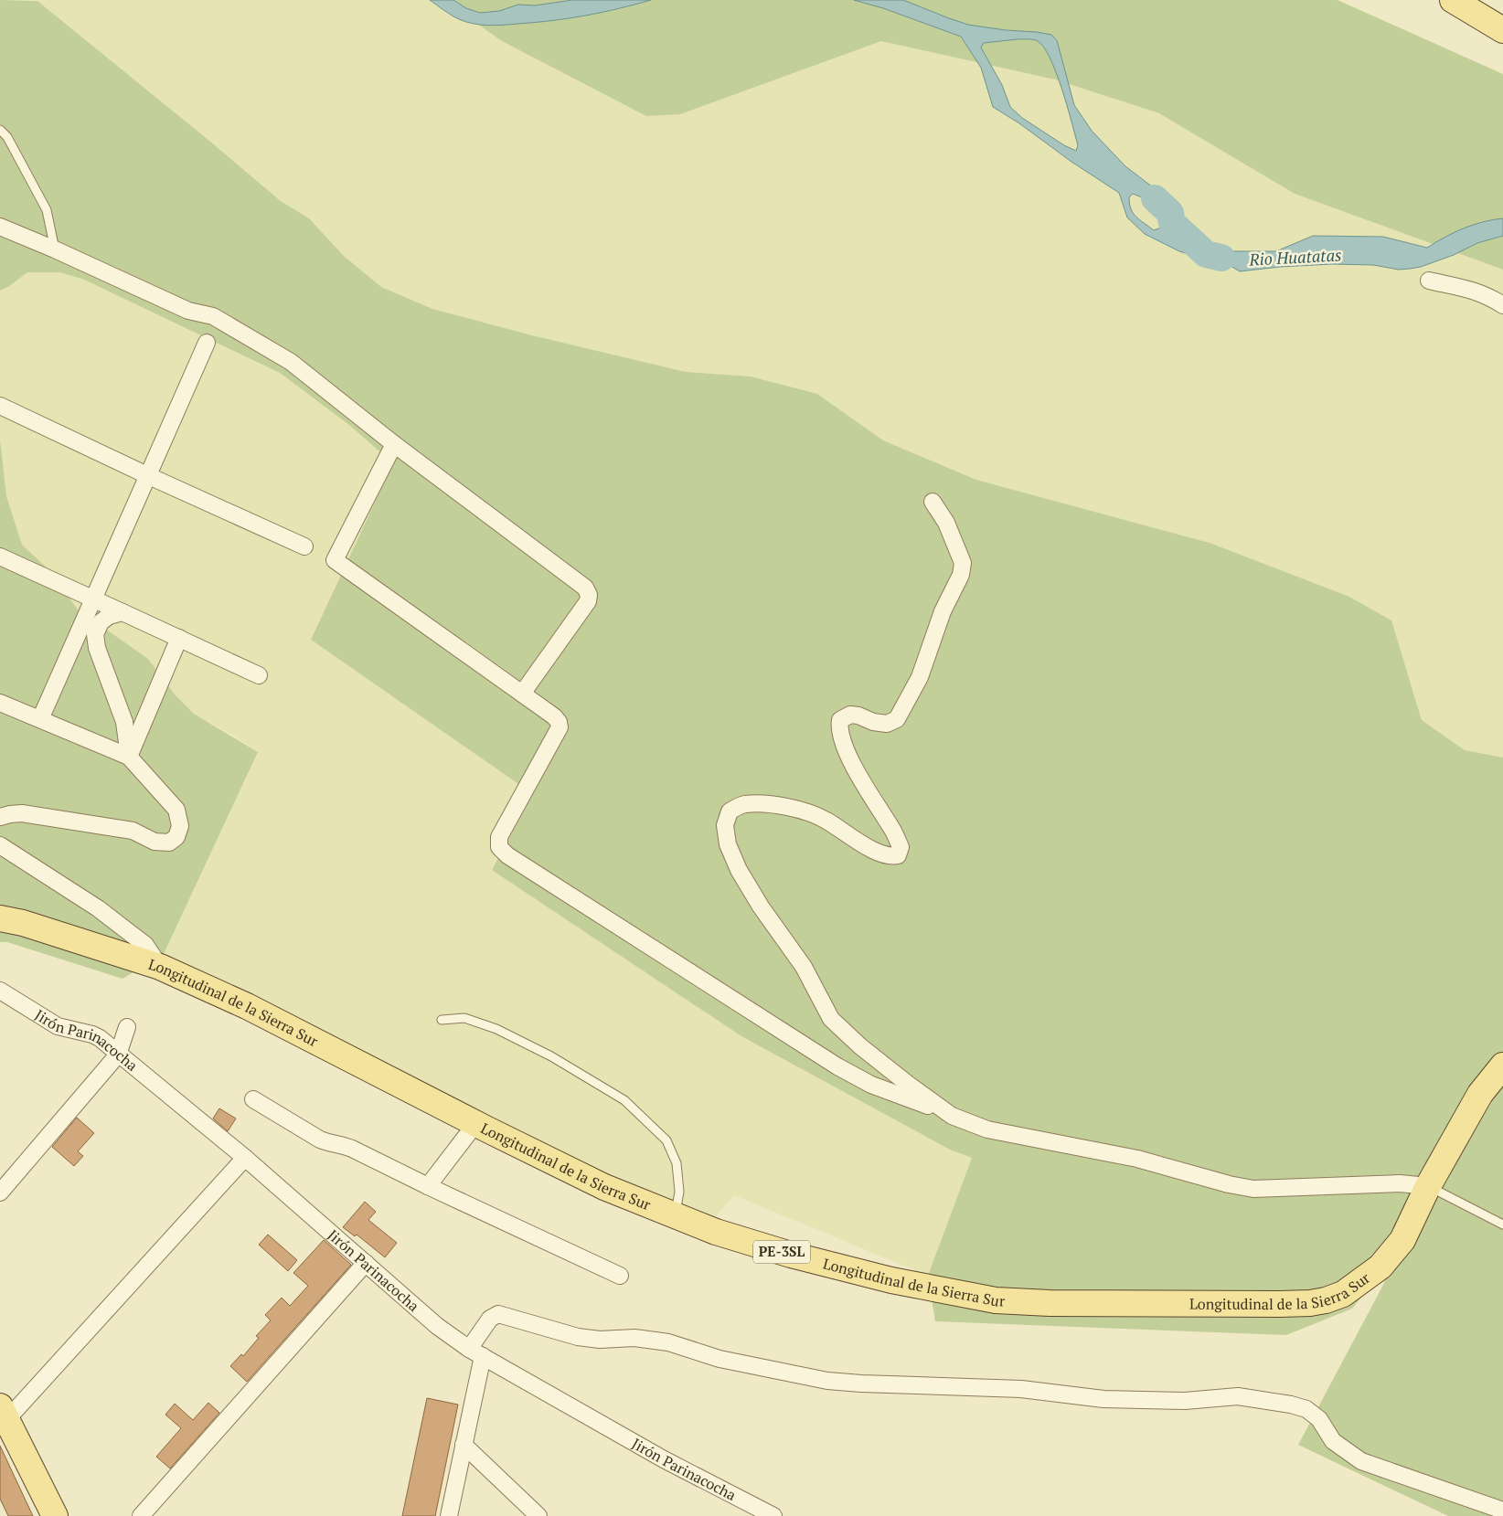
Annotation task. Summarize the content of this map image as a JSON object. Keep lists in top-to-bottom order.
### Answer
{
  "streets": {
    "main road": ["Longitudinal de la Sierra Sur", "PE-3SL"],
    "street": ["Jirón Parinacocha"]
  },
  "water": ["Rio Huatatas"]
}
